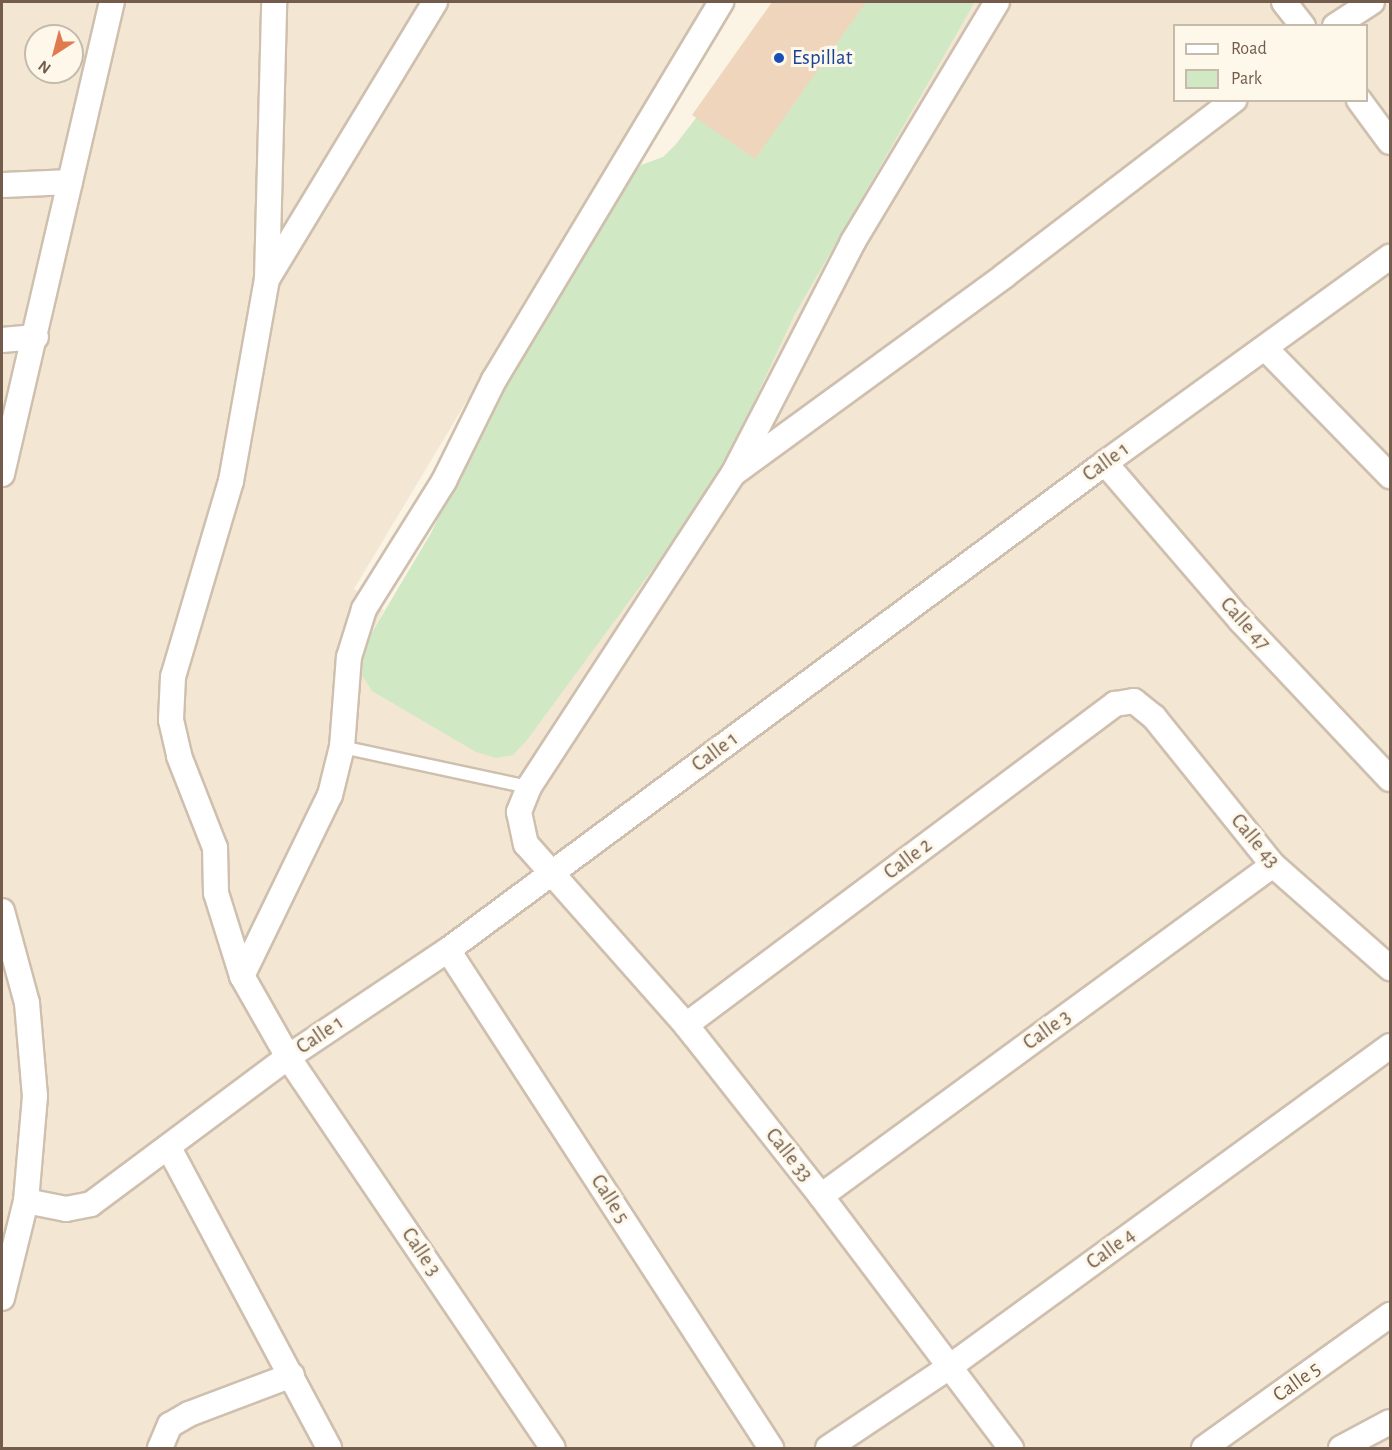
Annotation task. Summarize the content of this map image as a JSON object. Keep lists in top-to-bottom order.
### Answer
{
  "streets": {
    "street": [
      "Calle 1",
      "Calle 47",
      "Calle 43",
      "Calle 2",
      "Calle 3",
      "Calle 33",
      "Calle 5",
      "Calle 4"
    ]
  },
  "crossings": [
    ["Calle 1", "Calle 47"],
    ["Calle 1", "Calle 3"],
    ["Calle 1", "Calle 33"],
    ["Calle 1", "Calle 5"],
    ["Calle 43", "Calle 2"],
    ["Calle 43", "Calle 3"],
    ["Calle 2", "Calle 33"],
    ["Calle 3", "Calle 33"],
    ["Calle 33", "Calle 4"]
  ],
  "places": ["Espillat"],
  "legend": ["Road", "Park"],
  "north": "bottom left"
}
